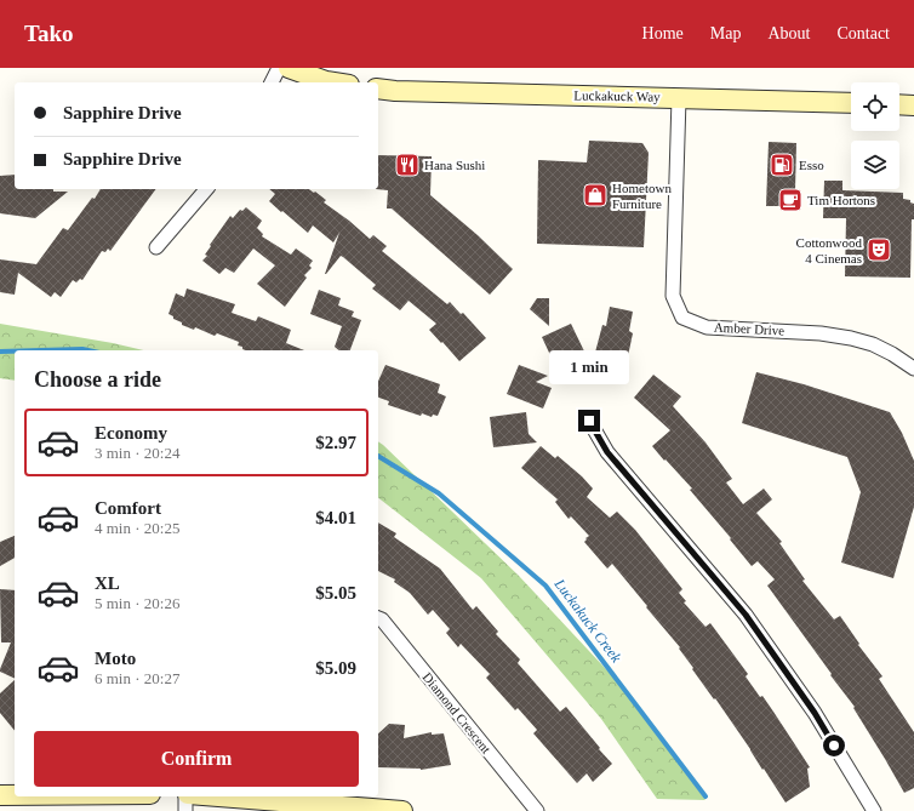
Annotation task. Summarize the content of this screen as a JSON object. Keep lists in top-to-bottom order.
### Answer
{
  "streets": {
    "street": ["Luckakuck Way", "Amber Drive", "Diamond Crescent"]
  },
  "crossings": [
    ["Luckakuck Way", "Amber Drive"]
  ],
  "water": ["Luckakuck Creek"],
  "places": {
    "restaurant": ["Hana Sushi"],
    "fuel station": ["Esso"],
    "shop": ["Hometown Furniture"],
    "cafe": ["Tim Hortons"],
    "theatre": ["Cottonwood 4 Cinemas"]
  },
  "page": {
    "header": "Tako",
    "nav": [
      "Home",
      "Map",
      "About",
      "Contact"
    ],
    "banner": ["Sapphire Drive", "Sapphire Drive"],
    "bubble": "1 min",
    "heading": "Choose a ride",
    "list": [
      {
        "name": "Economy",
        "note": "3 min · 20:24",
        "value": "$2.97"
      },
      {
        "name": "Comfort",
        "note": "4 min · 20:25",
        "value": "$4.01"
      },
      {
        "name": "XL",
        "note": "5 min · 20:26",
        "value": "$5.05"
      },
      {
        "name": "Moto",
        "note": "6 min · 20:27",
        "value": "$5.09"
      }
    ],
    "buttons": "Confirm"
  }
}
